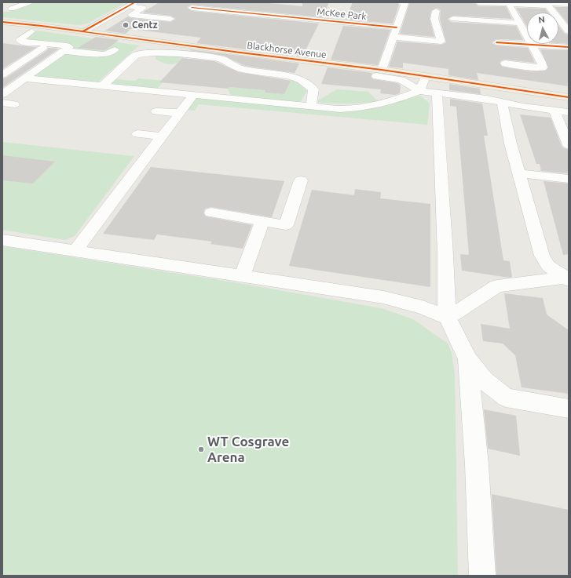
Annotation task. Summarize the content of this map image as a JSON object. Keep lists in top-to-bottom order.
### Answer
{
  "streets": {
    "main road": ["Blackhorse Avenue"],
    "street": ["McKee Park"]
  },
  "places": ["Centz", "WT Cosgrave Arena"],
  "north": "top"
}
